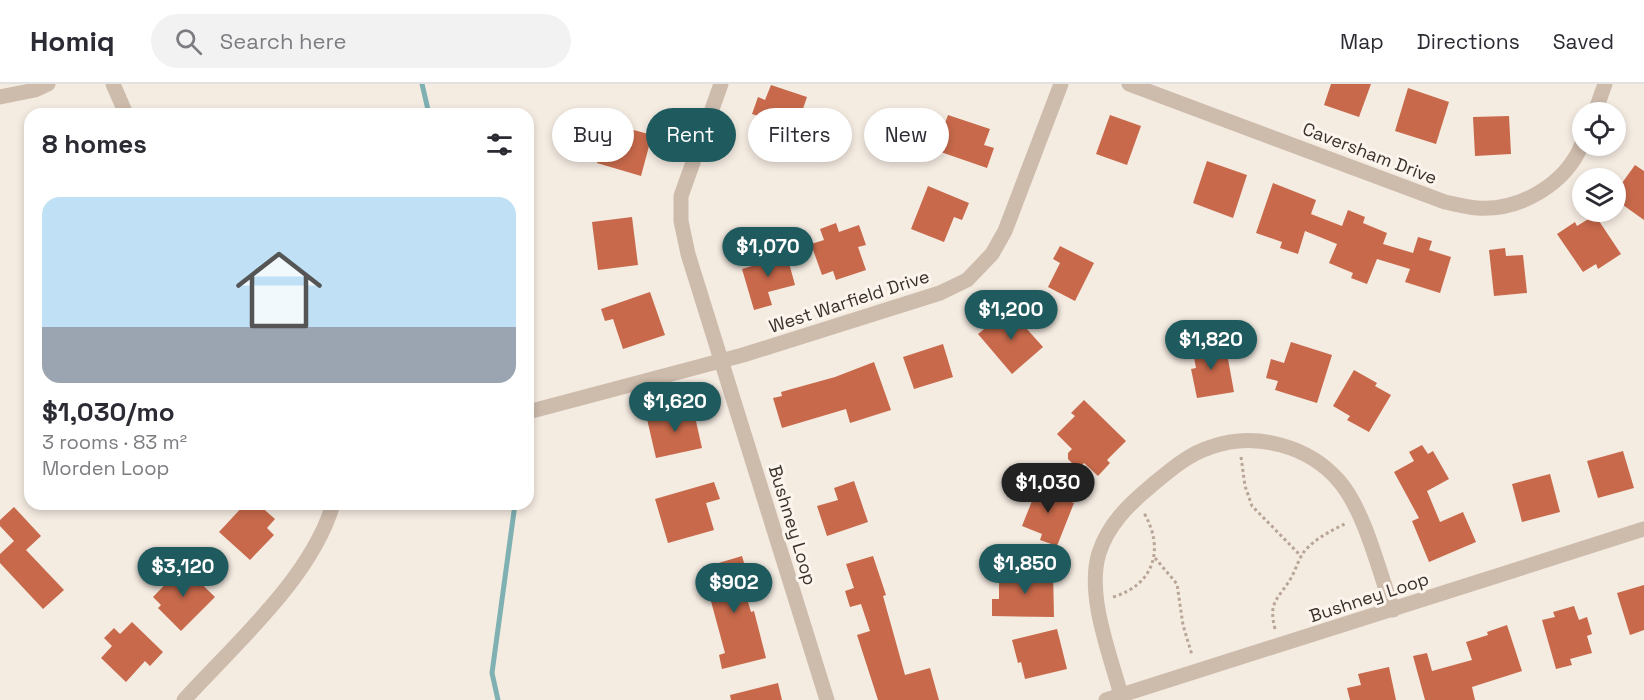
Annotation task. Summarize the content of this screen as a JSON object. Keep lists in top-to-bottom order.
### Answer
{
  "streets": {
    "street": ["Caversham Drive", "West Warfield Drive", "Bushney Loop"]
  },
  "crossings": [
    ["West Warfield Drive", "Bushney Loop"]
  ],
  "page": {
    "header": "Homiq",
    "search": "Search here",
    "nav": ["Map", "Directions", "Saved"],
    "chip": [
      "Buy",
      "Rent",
      "Filters",
      "New"
    ],
    "heading": "8 homes",
    "list": [
      {
        "name": "$1,030/mo",
        "note": "3 rooms · 83 m² · Morden Loop"
      }
    ],
    "price": [
      "$1,070",
      "$1,200",
      "$1,820",
      "$1,620",
      "$1,030",
      "$1,850",
      "$3,120",
      "$902"
    ]
  }
}
